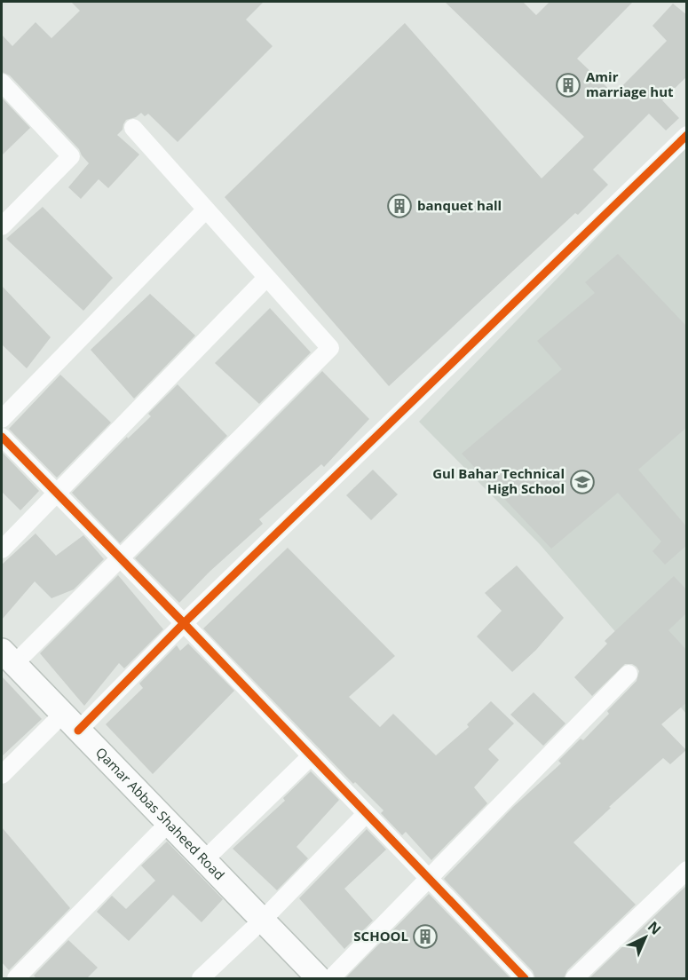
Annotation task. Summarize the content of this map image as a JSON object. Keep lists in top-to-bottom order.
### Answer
{
  "streets": {
    "street": ["Qamar Abbas Shaheed Road"]
  },
  "places": {
    "building": ["Amir marriage hut", "banquet hall", "SCHOOL"],
    "school or university": ["Gul Bahar Technical High School"]
  },
  "north": "top right"
}
